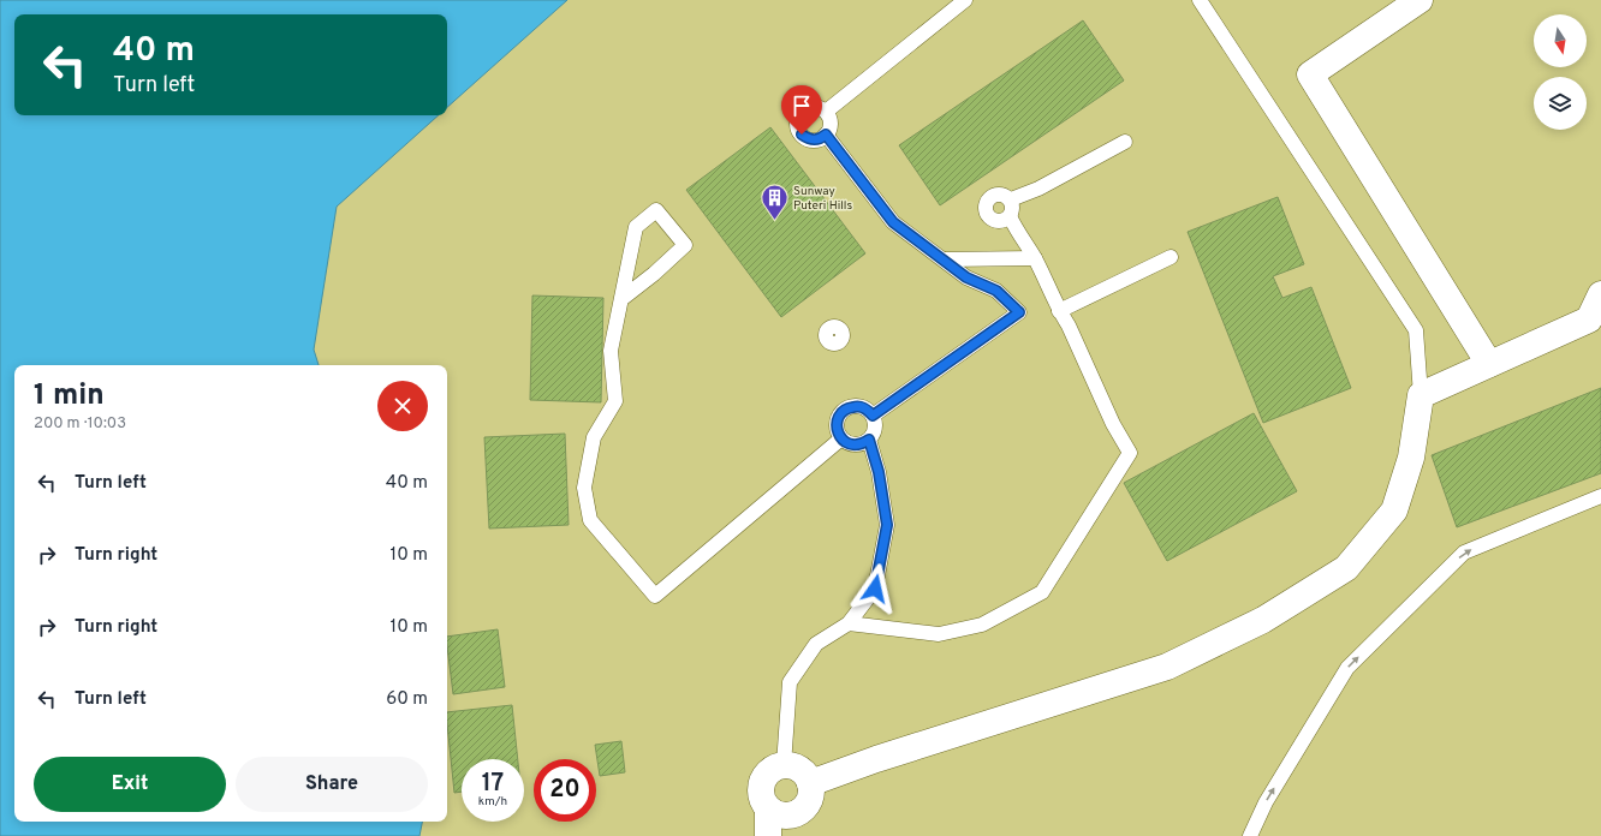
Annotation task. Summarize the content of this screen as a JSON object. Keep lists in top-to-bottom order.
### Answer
{
  "places": {
    "building": ["Sunway Puteri Hills"]
  },
  "north": "bottom",
  "page": {
    "turn": ["40 m", "Turn left"],
    "heading": ["1 min", "200 m · 10:03"],
    "list": [
      {
        "name": "Turn left",
        "value": "40 m"
      },
      {
        "name": "Turn right",
        "value": "10 m"
      },
      {
        "name": "Turn right",
        "value": "10 m"
      },
      {
        "name": "Turn left",
        "value": "60 m"
      }
    ],
    "buttons": ["Exit", "Share"],
    "speed": "17 km/h",
    "limit": "20"
  }
}
